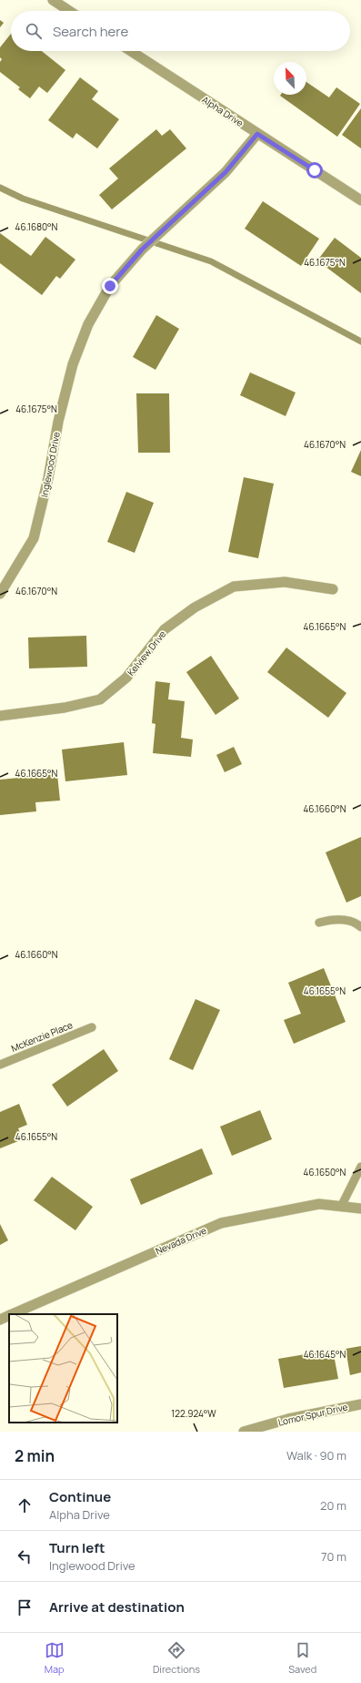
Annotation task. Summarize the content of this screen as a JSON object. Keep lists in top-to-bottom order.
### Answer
{
  "streets": {
    "street": [
      "Alpha Drive",
      "Inglewood Drive",
      "Kelview Drive",
      "Nevada Drive",
      "Lomor Spur Drive"
    ],
    "lane": ["McKenzie Place"]
  },
  "crossings": [
    ["Alpha Drive", "Inglewood Drive"]
  ],
  "north": "top left",
  "page": {
    "search": "Search here",
    "heading": ["2 min", "Walk · 90 m"],
    "list": [
      ["Continue", "Alpha Drive", "20 m"],
      ["Turn left", "Inglewood Drive", "70 m"],
      "Arrive at destination"
    ],
    "nav": ["Map", "Directions", "Saved"]
  },
  "coordinates": [
    "46.1680°N",
    "46.1675°N",
    "46.1670°N",
    "46.1665°N",
    "46.1660°N",
    "46.1655°N",
    "46.1650°N",
    "46.1645°N",
    "122.924°W"
  ]
}
